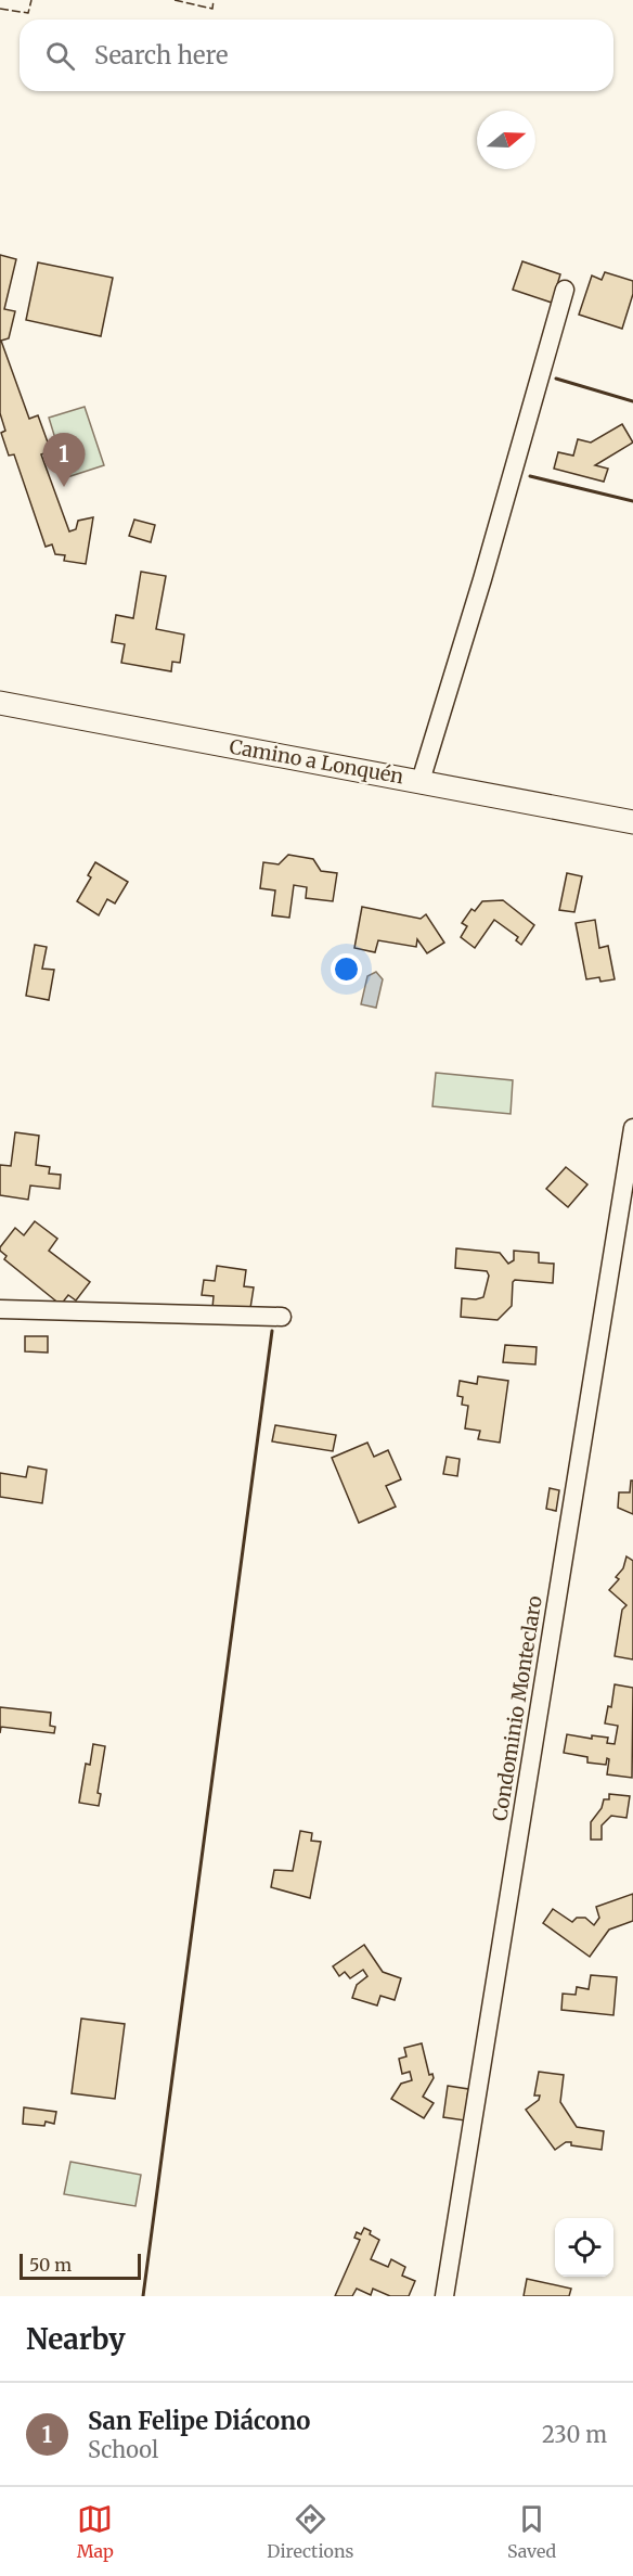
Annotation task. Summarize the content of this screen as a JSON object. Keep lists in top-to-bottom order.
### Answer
{
  "streets": {
    "main road": ["Camino a Lonquén"],
    "street": ["Condominio Monteclaro"]
  },
  "scale_bar": "50 m",
  "north": "right",
  "page": {
    "search": "Search here",
    "pins": "1",
    "scale": "50 m",
    "heading": "Nearby",
    "list": [
      {
        "mark": "1",
        "name": "San Felipe Diácono",
        "note": "School",
        "value": "230 m"
      }
    ],
    "nav": ["Map", "Directions", "Saved"]
  }
}
